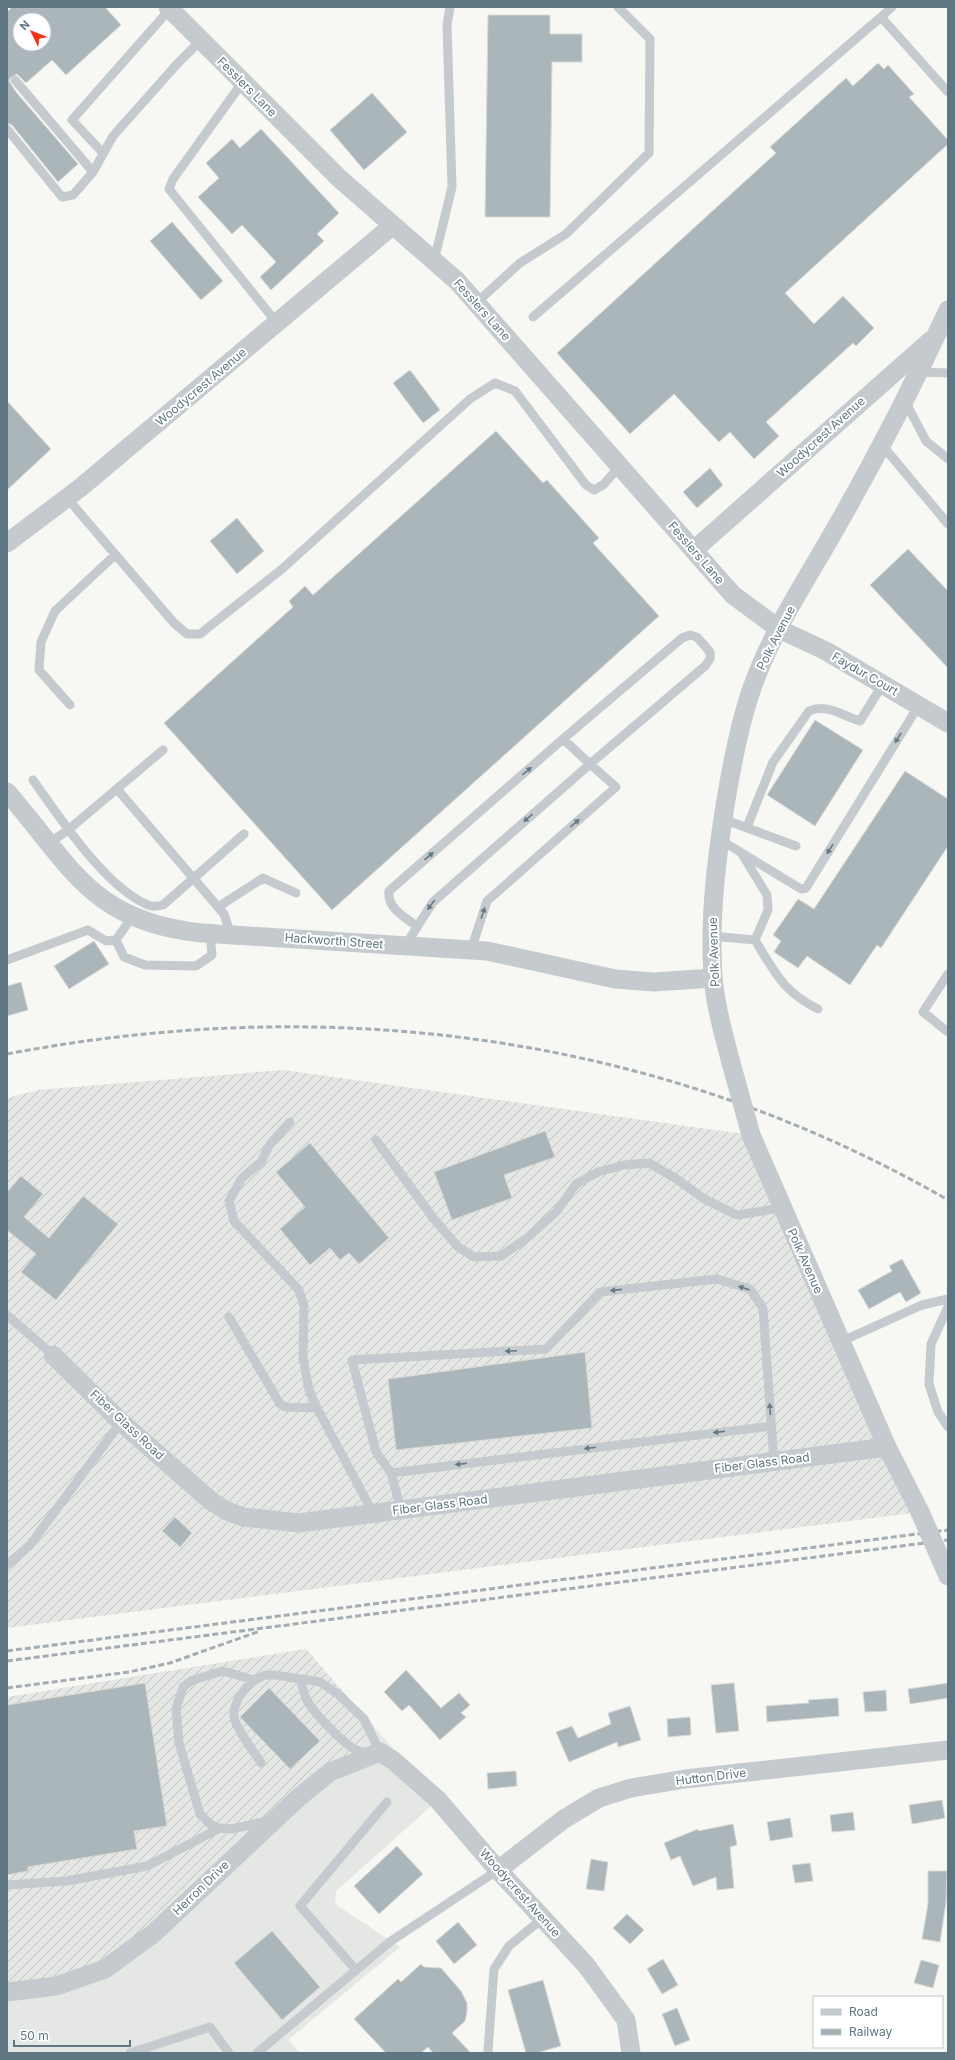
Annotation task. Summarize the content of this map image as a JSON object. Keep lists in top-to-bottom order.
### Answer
{
  "streets": {
    "street": [
      "Fesslers Lane",
      "Woodycrest Avenue",
      "Polk Avenue",
      "Faydur Court",
      "Hackworth Street",
      "Fiber Glass Road",
      "Hutton Drive",
      "Herron Drive"
    ]
  },
  "crossings": [
    ["Fesslers Lane", "Woodycrest Avenue"],
    ["Fesslers Lane", "Polk Avenue"],
    ["Fesslers Lane", "Faydur Court"],
    ["Woodycrest Avenue", "Polk Avenue"],
    ["Woodycrest Avenue", "Hutton Drive"],
    ["Woodycrest Avenue", "Herron Drive"],
    ["Polk Avenue", "Faydur Court"],
    ["Polk Avenue", "Hackworth Street"],
    ["Polk Avenue", "Fiber Glass Road"]
  ],
  "legend": ["Road", "Railway"],
  "scale_bar": "50 m",
  "north": "top left"
}
